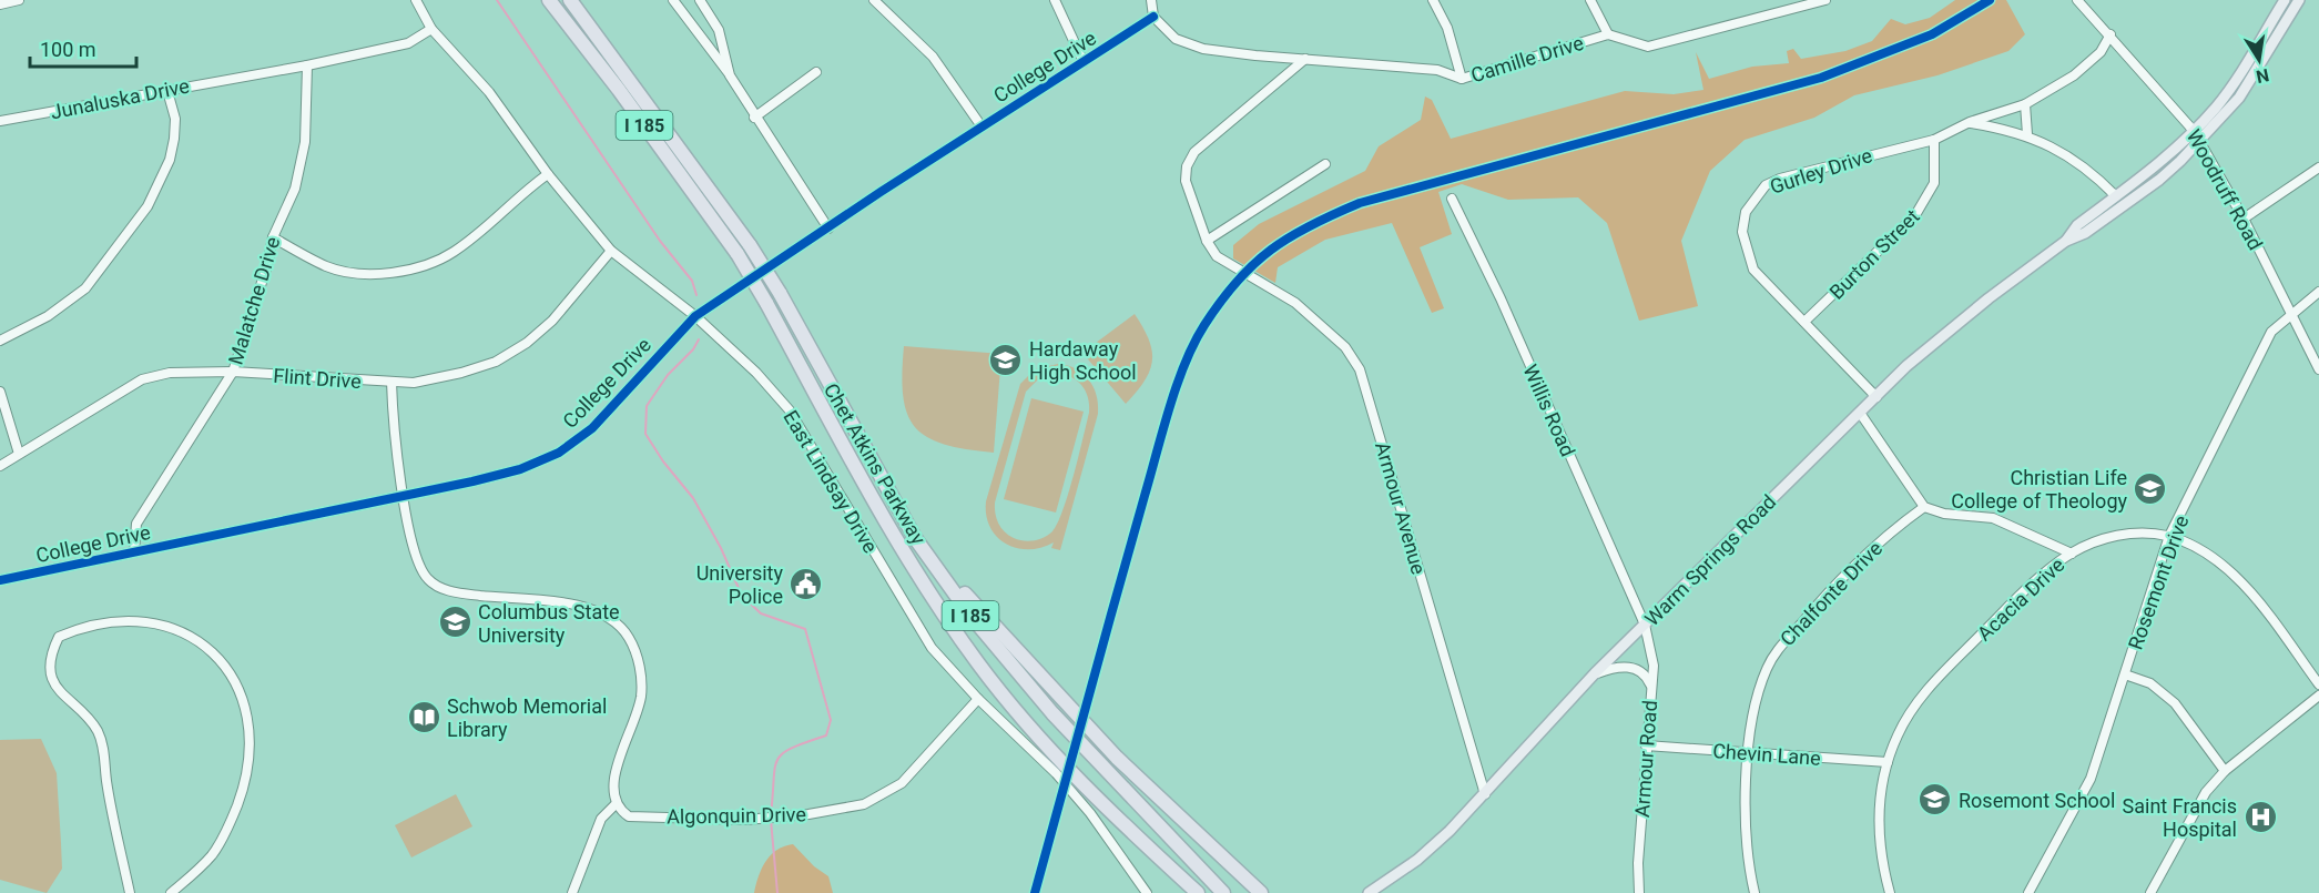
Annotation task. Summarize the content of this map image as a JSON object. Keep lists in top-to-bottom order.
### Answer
{
  "streets": {
    "highway": ["I 185", "Chet Atkins Parkway"],
    "main road": ["Warm Springs Road"],
    "street": [
      "Camille Drive",
      "College Drive",
      "Junaluska Drive",
      "Gurley Drive",
      "Woodruff Road",
      "Burton Street",
      "Malatche Drive",
      "Flint Drive",
      "Willis Road",
      "East Lindsay Drive",
      "Armour Avenue",
      "Rosemont Drive",
      "Chalfonte Drive",
      "Acacia Drive",
      "Chevin Lane",
      "Armour Road",
      "Algonquin Drive"
    ]
  },
  "crossings": [
    ["Camille Drive", "College Drive"],
    ["College Drive", "Malatche Drive"],
    ["College Drive", "East Lindsay Drive"],
    ["Junaluska Drive", "Malatche Drive"],
    ["Junaluska Drive", "East Lindsay Drive"],
    ["Gurley Drive", "Woodruff Road"],
    ["Gurley Drive", "Burton Street"],
    ["Gurley Drive", "Warm Springs Road"],
    ["Woodruff Road", "Warm Springs Road"],
    ["Woodruff Road", "Rosemont Drive"],
    ["Malatche Drive", "Flint Drive"],
    ["Flint Drive", "East Lindsay Drive"],
    ["Willis Road", "Warm Springs Road"],
    ["Willis Road", "Armour Road"],
    ["East Lindsay Drive", "Algonquin Drive"],
    ["Armour Avenue", "Warm Springs Road"],
    ["Warm Springs Road", "Armour Road"],
    ["Rosemont Drive", "Acacia Drive"],
    ["Chalfonte Drive", "Chevin Lane"],
    ["Acacia Drive", "Chevin Lane"],
    ["Chevin Lane", "Armour Road"]
  ],
  "places": {
    "school or university": [
      "Hardaway High School",
      "Christian Life College of Theology",
      "Columbus State University",
      "Rosemont School"
    ],
    "public building": ["University Police"],
    "library": ["Schwob Memorial Library"],
    "hospital": ["Saint Francis Hospital"]
  },
  "scale_bar": "100 m",
  "north": "bottom"
}
